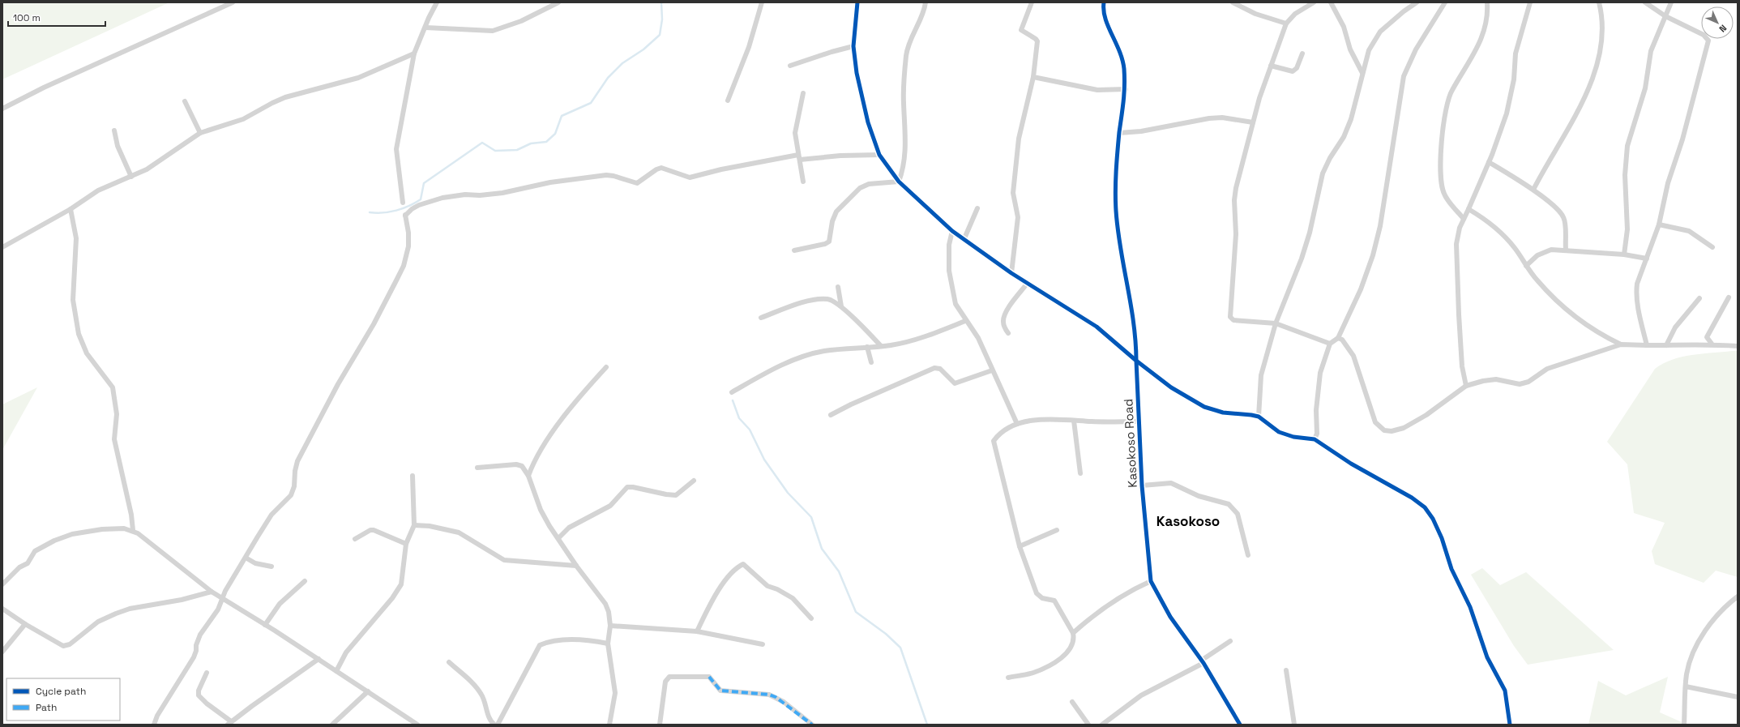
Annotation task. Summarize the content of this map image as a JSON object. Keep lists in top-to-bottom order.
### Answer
{
  "streets": {
    "street": ["Kasokoso Road"]
  },
  "districts": ["Kasokoso"],
  "legend": ["Cycle path", "Path"],
  "scale_bar": "100 m",
  "north": "bottom right"
}
